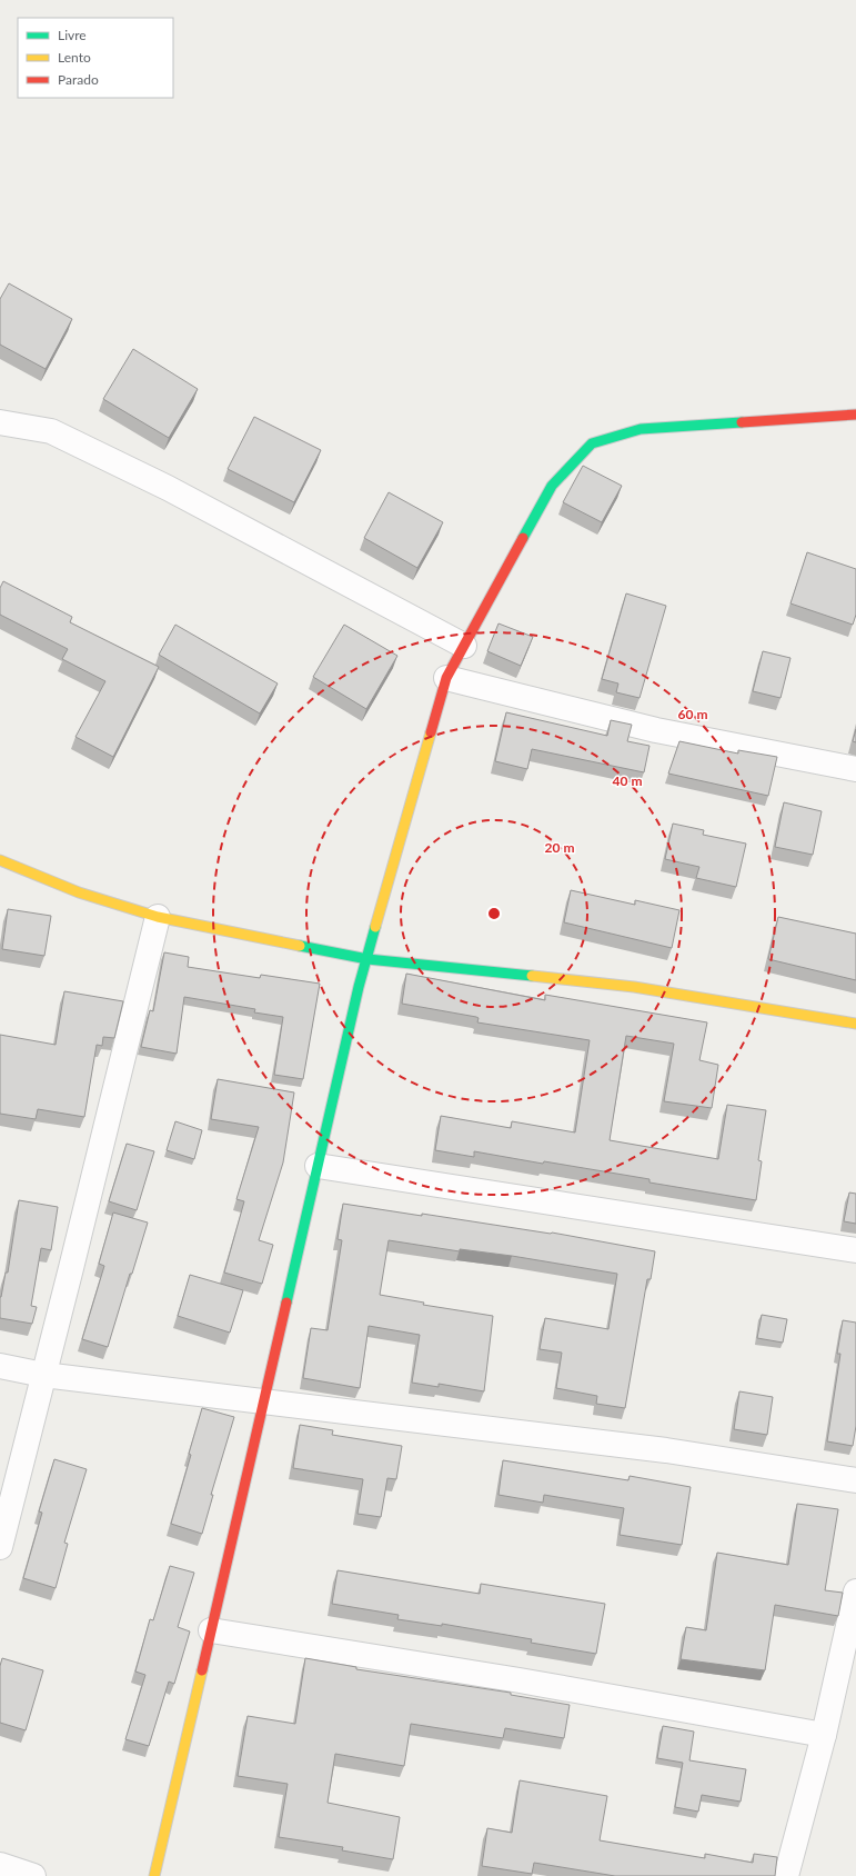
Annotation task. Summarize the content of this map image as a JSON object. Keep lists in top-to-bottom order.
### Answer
{
  "legend": ["Livre", "Lento", "Parado"],
  "rings": ["60 m", "40 m", "20 m"]
}
